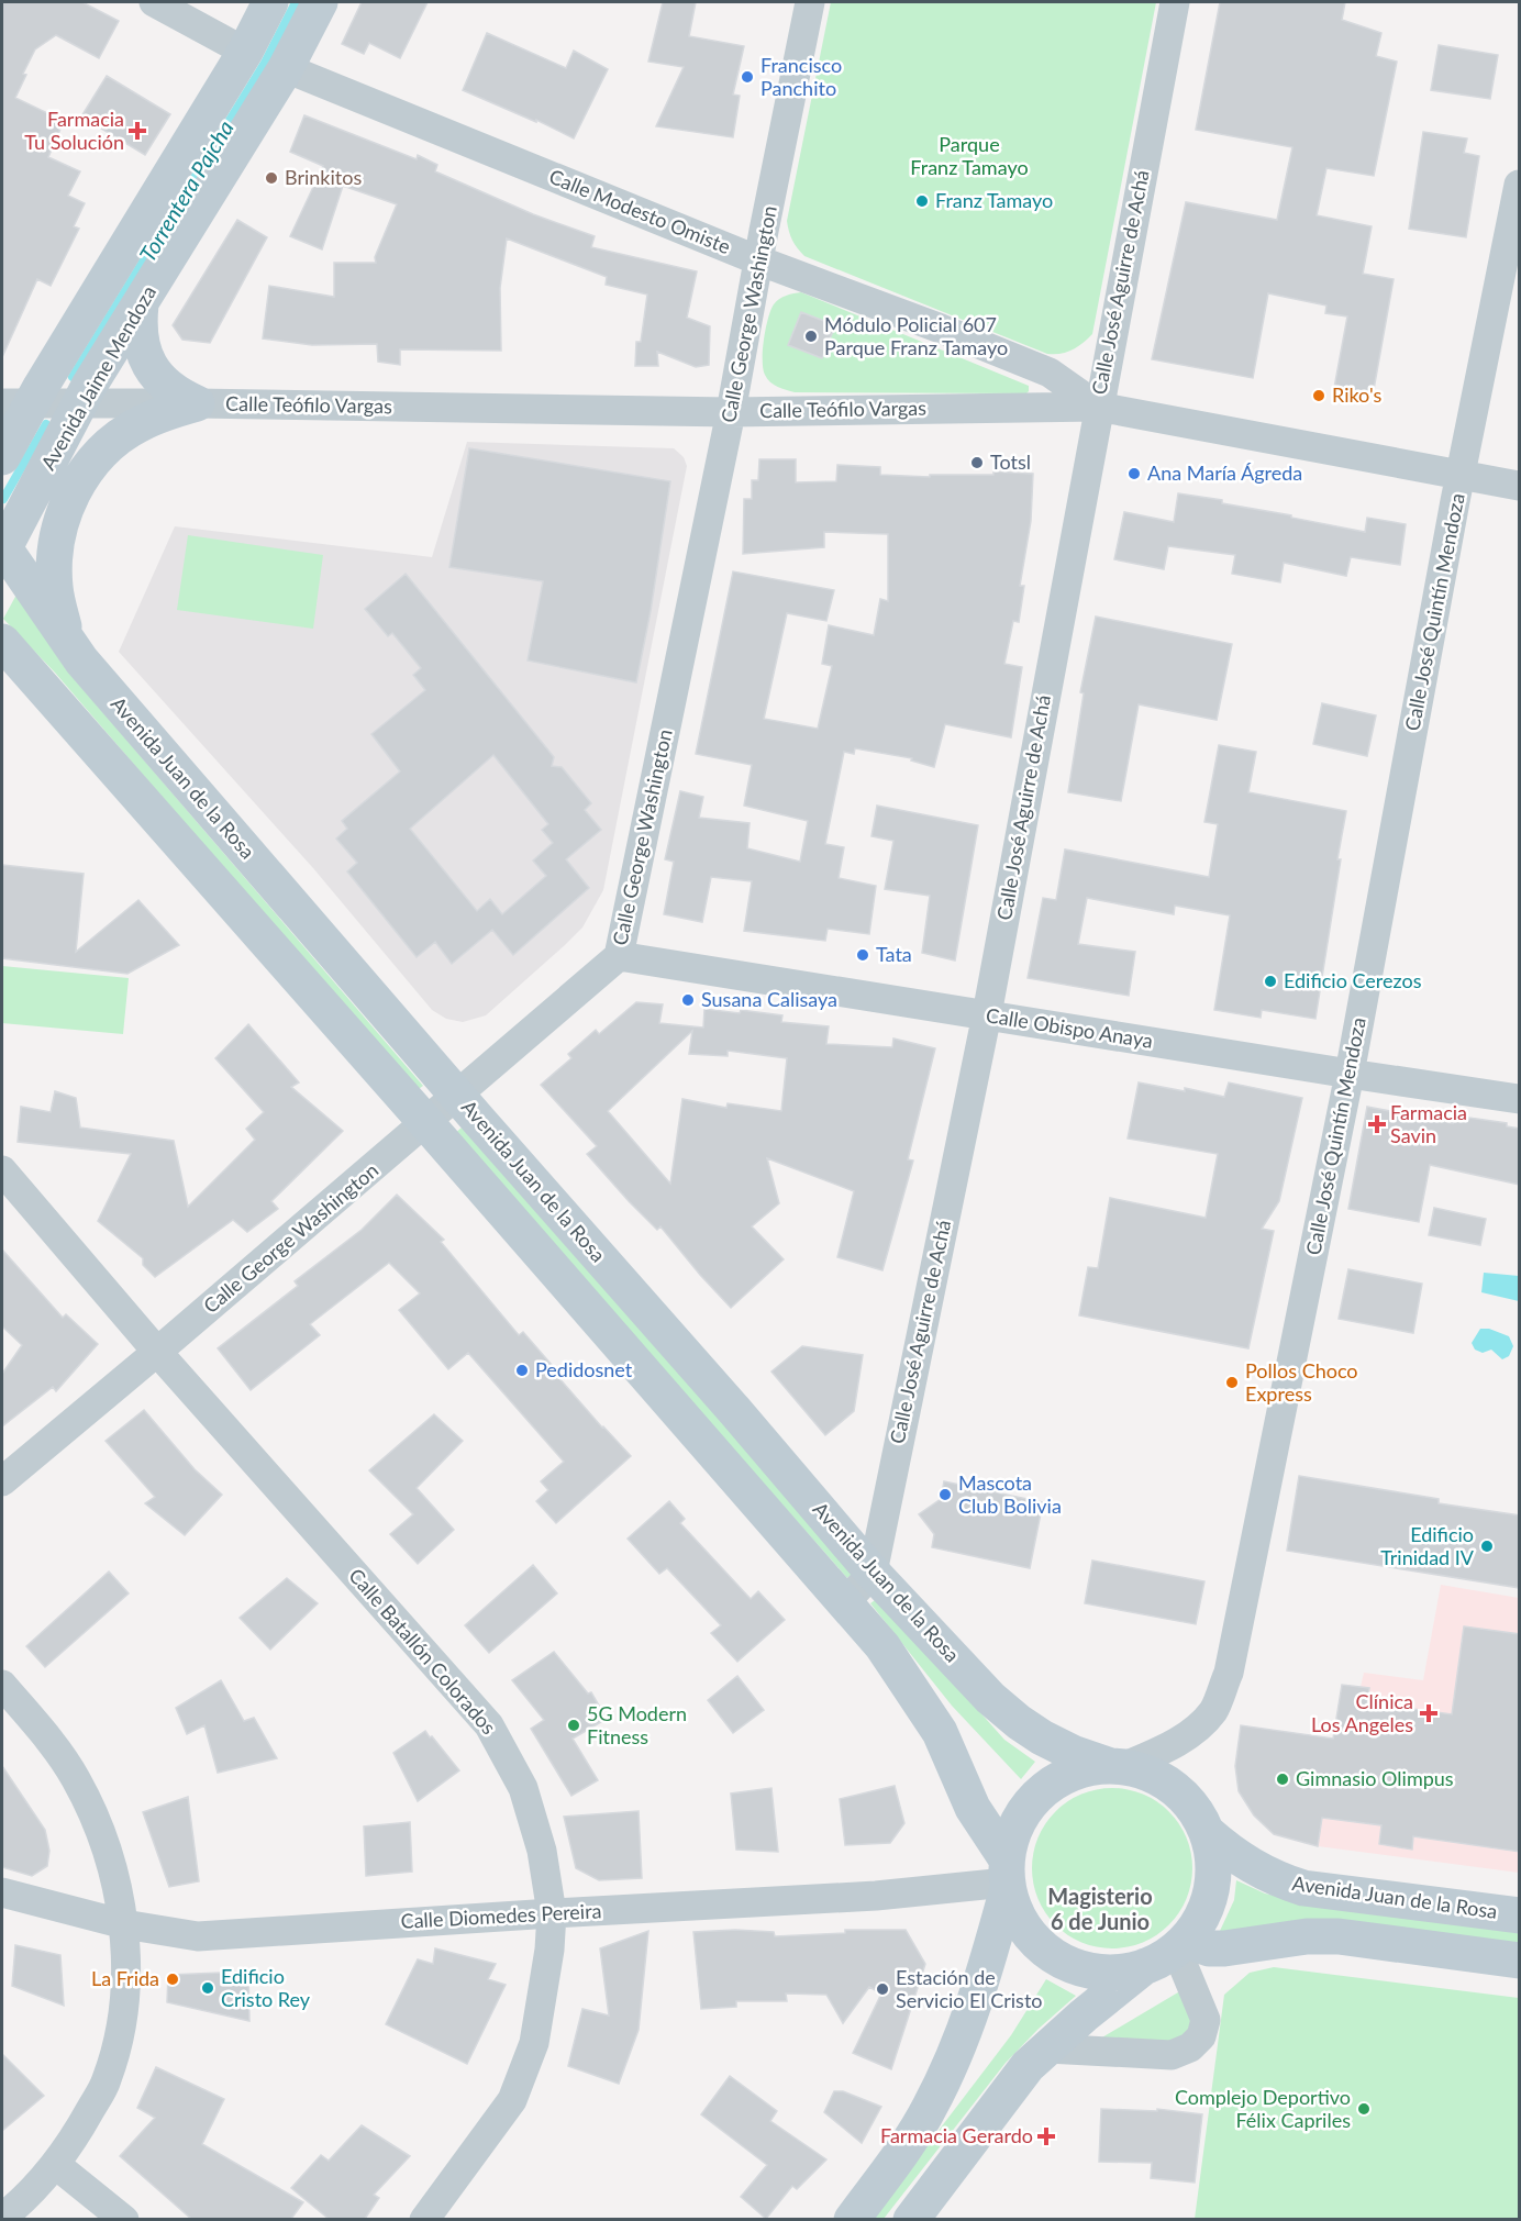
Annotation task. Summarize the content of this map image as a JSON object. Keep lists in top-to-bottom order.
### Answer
{
  "streets": {
    "main road": ["Avenida Jaime Mendoza", "Avenida Juan de la Rosa"],
    "street": [
      "Calle Modesto Omiste",
      "Calle José Aguirre de Achá",
      "Calle George Washington",
      "Calle Teófilo Vargas",
      "Calle José Quintín Mendoza",
      "Calle Obispo Anaya",
      "Calle Batallón Colorados",
      "Calle Diomedes Pereira"
    ]
  },
  "crossings": [
    ["Calle Modesto Omiste", "Calle José Aguirre de Achá"],
    ["Calle Modesto Omiste", "Calle George Washington"],
    ["Calle Modesto Omiste", "Avenida Jaime Mendoza"],
    ["Calle Modesto Omiste", "Calle Teófilo Vargas"],
    ["Calle José Aguirre de Achá", "Calle Teófilo Vargas"],
    ["Calle José Aguirre de Achá", "Avenida Juan de la Rosa"],
    ["Calle José Aguirre de Achá", "Calle Obispo Anaya"],
    ["Calle George Washington", "Calle Teófilo Vargas"],
    ["Calle George Washington", "Avenida Juan de la Rosa"],
    ["Calle George Washington", "Calle Obispo Anaya"],
    ["Calle George Washington", "Calle Batallón Colorados"],
    ["Avenida Jaime Mendoza", "Calle Teófilo Vargas"],
    ["Avenida Jaime Mendoza", "Avenida Juan de la Rosa"],
    ["Calle Teófilo Vargas", "Calle José Quintín Mendoza"],
    ["Calle José Quintín Mendoza", "Avenida Juan de la Rosa"],
    ["Calle José Quintín Mendoza", "Calle Obispo Anaya"],
    ["Calle José Quintín Mendoza", "Calle Diomedes Pereira"],
    ["Avenida Juan de la Rosa", "Calle Diomedes Pereira"],
    ["Calle Batallón Colorados", "Calle Diomedes Pereira"]
  ],
  "districts": ["Magisterio 6 de Junio"],
  "water": ["Torrentera Pajcha"],
  "parks": ["Parque Franz Tamayo"],
  "places": {
    "other": [
      "Francisco Panchito",
      "Brinkitos",
      "Franz Tamayo",
      "Módulo Policial 607 Parque Franz Tamayo",
      "Riko's",
      "Totsl",
      "Ana María Ágreda",
      "Tata",
      "Edificio Cerezos",
      "Susana Calisaya",
      "Pedidosnet",
      "Pollos Choco Express",
      "Mascota Club Bolivia",
      "Edificio Trinidad IV",
      "5G Modern Fitness",
      "Gimnasio Olimpus",
      "La Frida",
      "Edificio Cristo Rey",
      "Estación de Servicio El Cristo",
      "Complejo Deportivo Félix Capriles"
    ],
    "health": [
      "Farmacia Tu Solución",
      "Farmacia Savin",
      "Clínica Los Angeles",
      "Farmacia Gerardo"
    ]
  }
}
